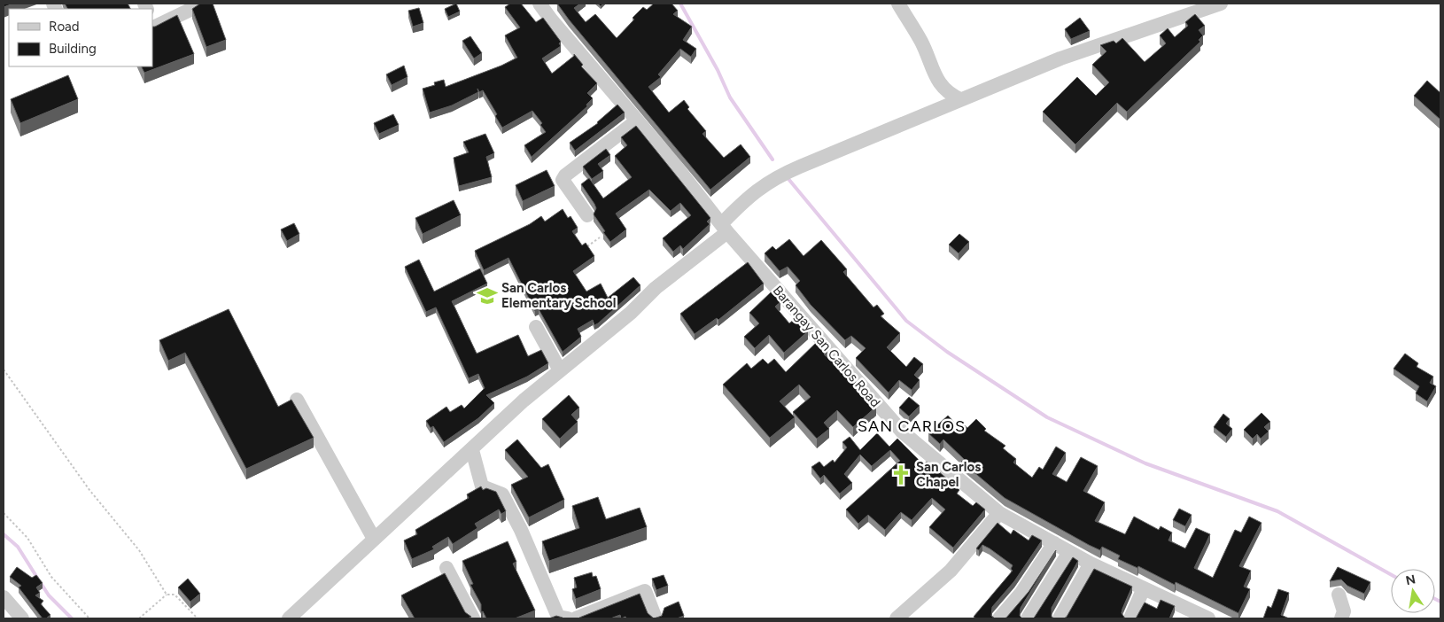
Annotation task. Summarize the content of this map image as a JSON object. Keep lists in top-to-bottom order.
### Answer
{
  "streets": {
    "street": ["Barangay San Carlos Road"]
  },
  "districts": ["SAN CARLOS"],
  "places": {
    "school or university": ["San Carlos Elementary School"],
    "church": ["San Carlos Chapel"]
  },
  "legend": ["Road", "Building"],
  "north": "top"
}
